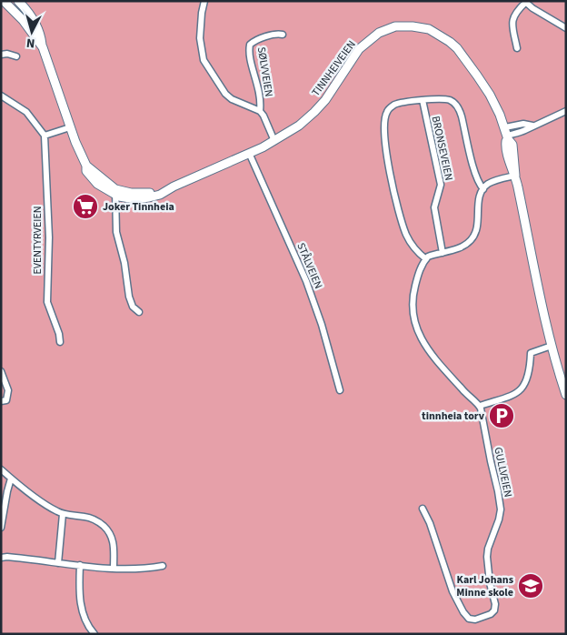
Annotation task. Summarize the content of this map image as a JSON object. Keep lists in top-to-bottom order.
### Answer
{
  "streets": {
    "street": [
      "TINNHEIVEIEN",
      "SØLVVEIEN",
      "BRONSEVEIEN",
      "EVENTYRVEIEN",
      "STÅLVEIEN",
      "GULLVEIEN"
    ]
  },
  "crossings": [
    ["TINNHEIVEIEN", "SØLVVEIEN"],
    ["TINNHEIVEIEN", "STÅLVEIEN"]
  ],
  "places": {
    "supermarket": ["Joker Tinnheia"],
    "parking": ["tinnheia torv"],
    "school or university": ["Karl Johans Minne skole"]
  },
  "north": "bottom"
}
